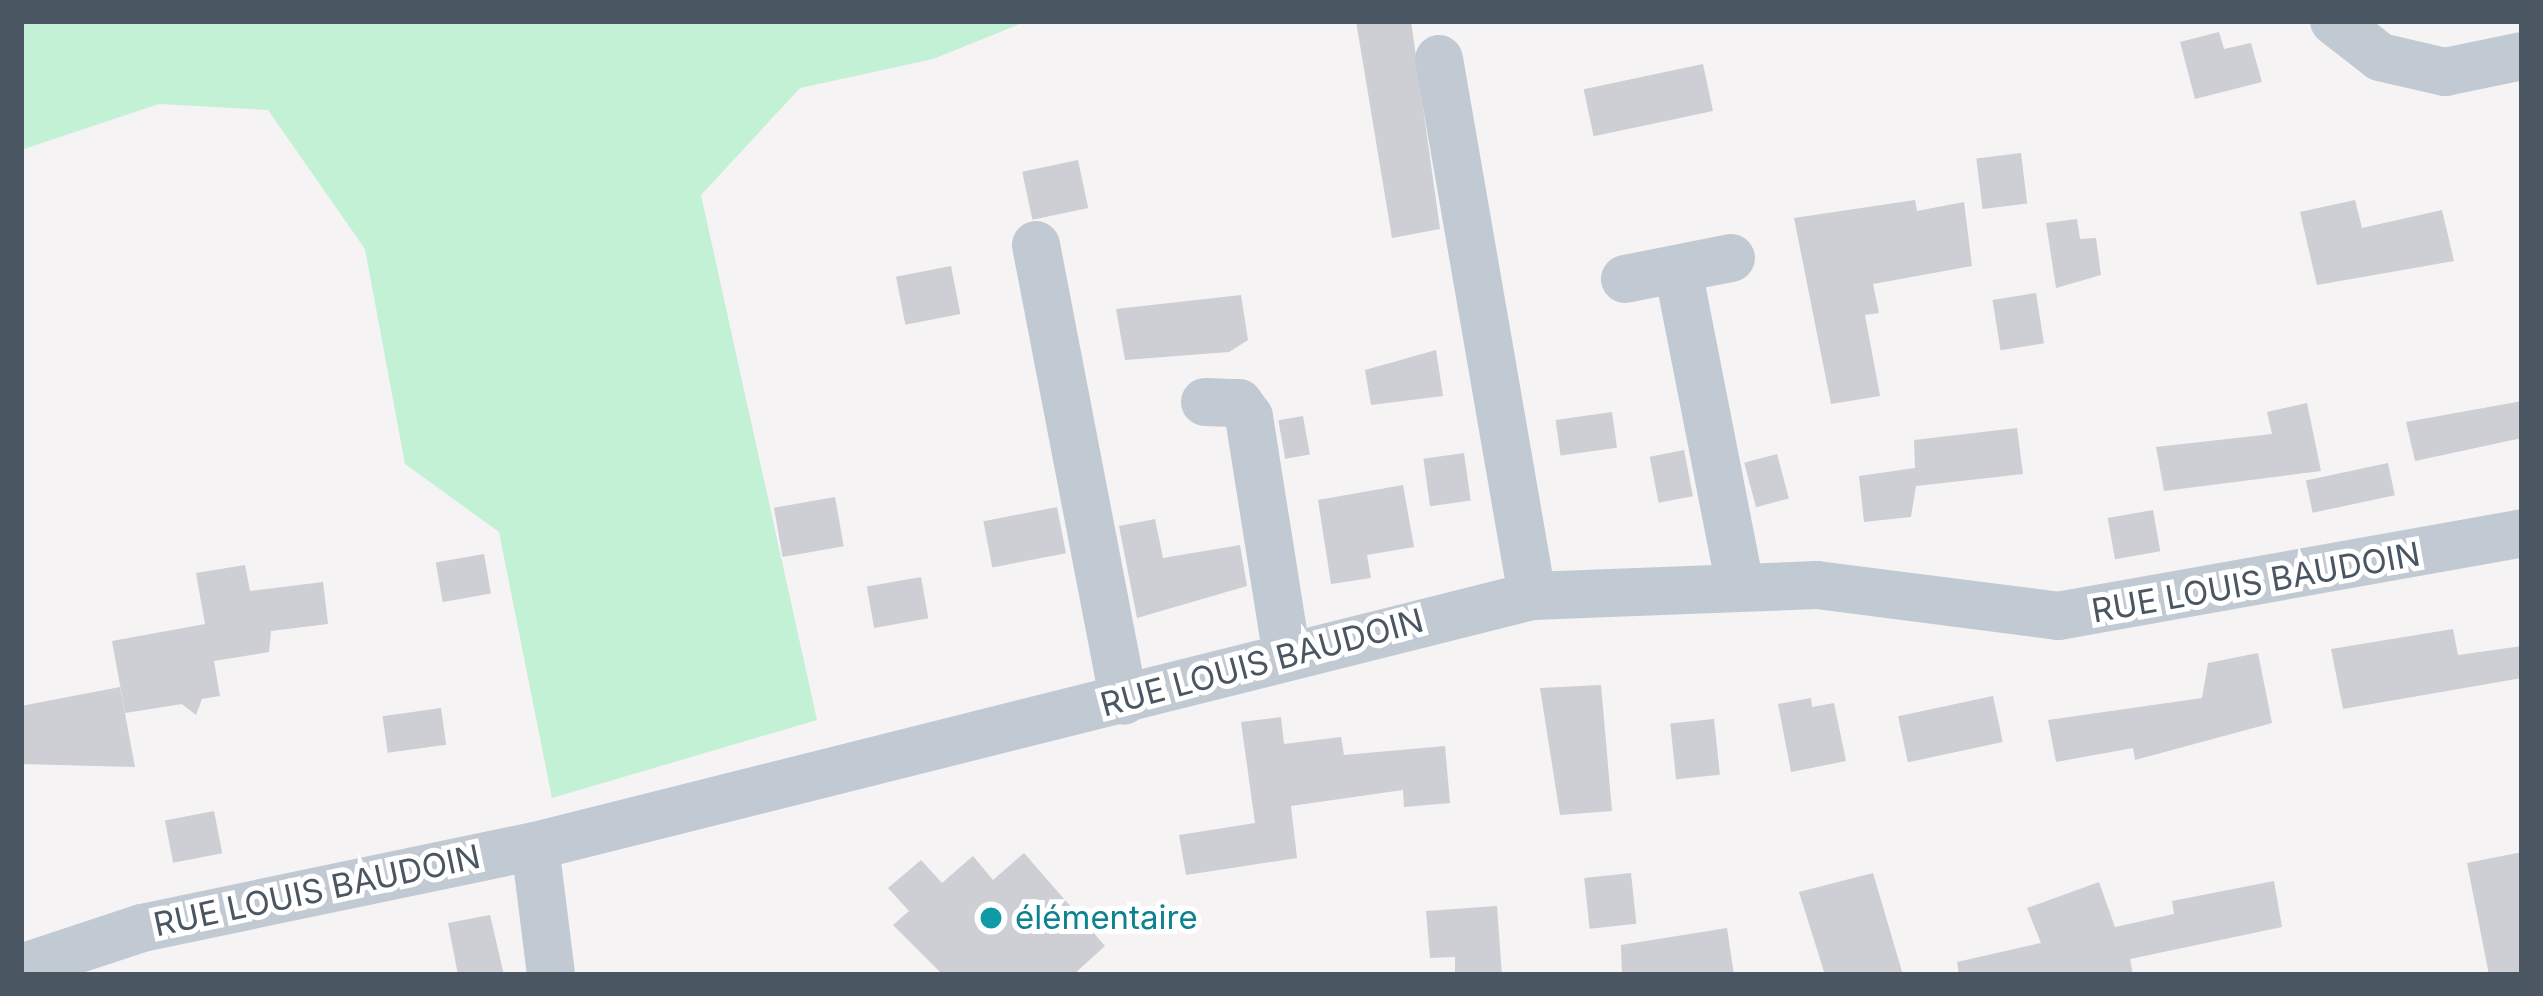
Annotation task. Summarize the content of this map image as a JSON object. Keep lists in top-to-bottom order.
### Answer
{
  "streets": {
    "street": ["RUE LOUIS BAUDOIN"]
  },
  "places": ["élémentaire"]
}
